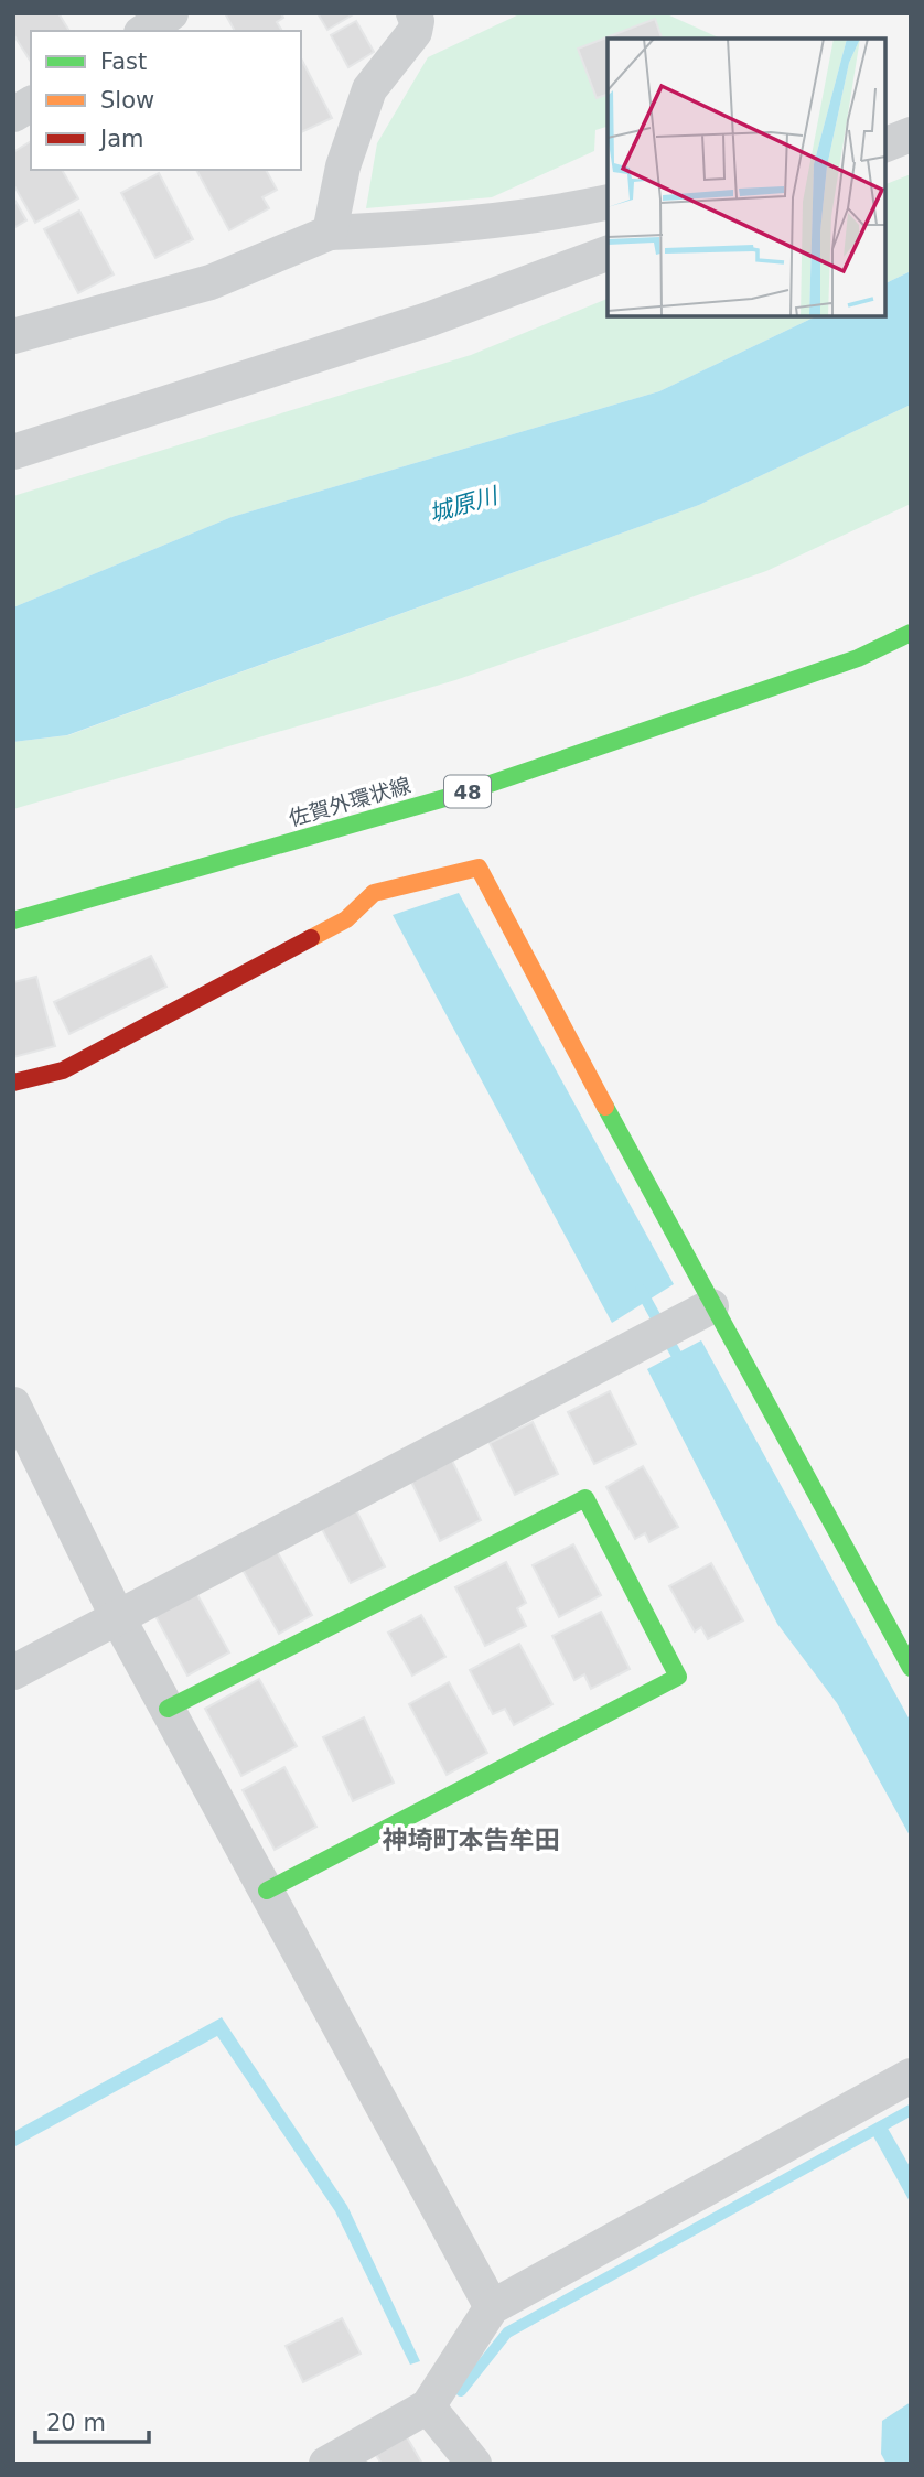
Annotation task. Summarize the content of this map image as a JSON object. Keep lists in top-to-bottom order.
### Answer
{
  "streets": {
    "street": ["48", "佐賀外環状線"]
  },
  "districts": ["神埼町本告牟田"],
  "water": ["城原川"],
  "legend": ["Fast", "Slow", "Jam"],
  "scale_bar": "20 m"
}
